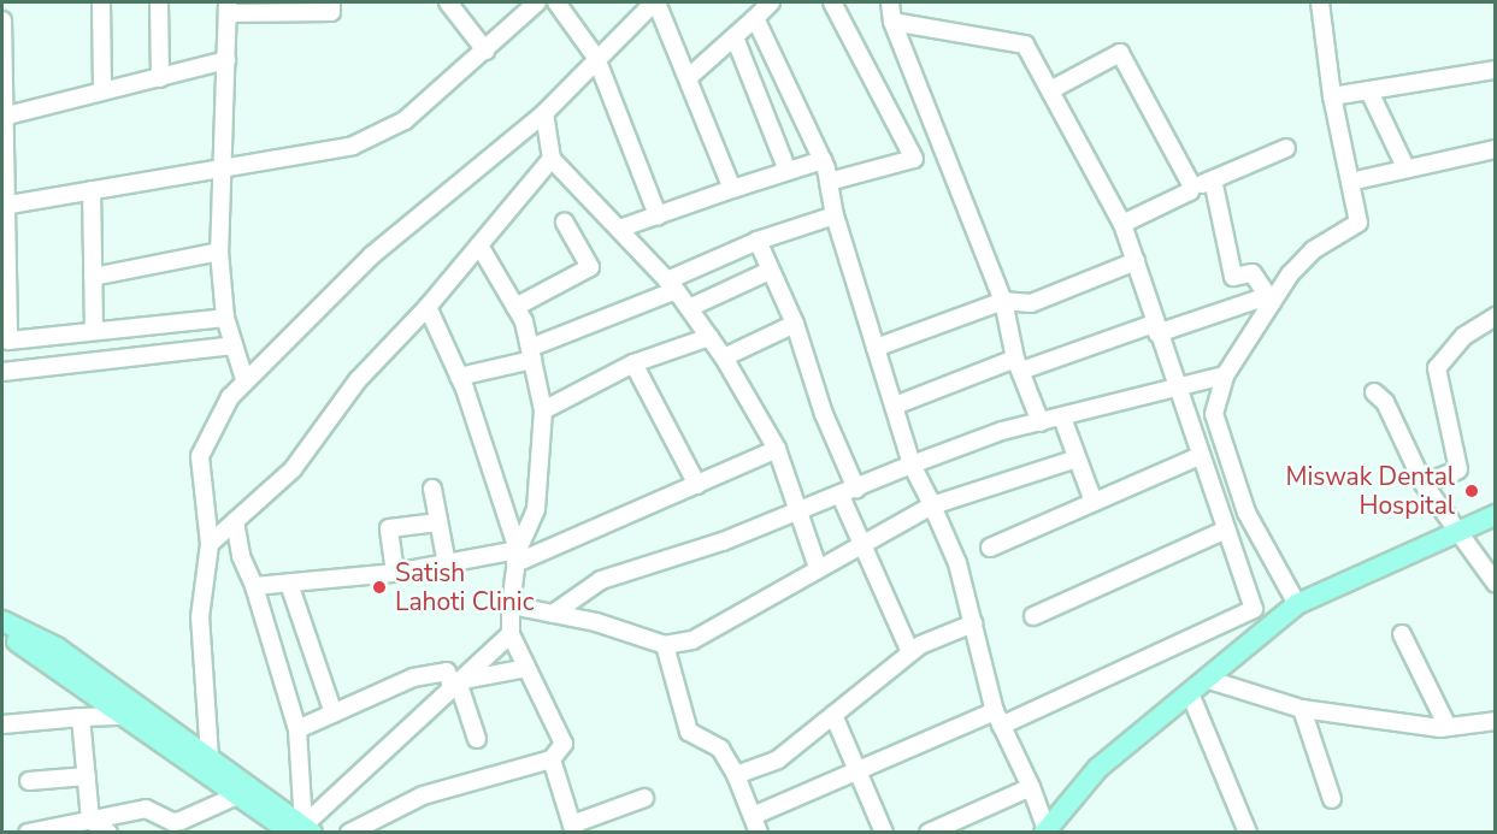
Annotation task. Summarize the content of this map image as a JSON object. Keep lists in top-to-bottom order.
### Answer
{
  "places": ["Miswak Dental Hospital", "Satish Lahoti Clinic"]
}
